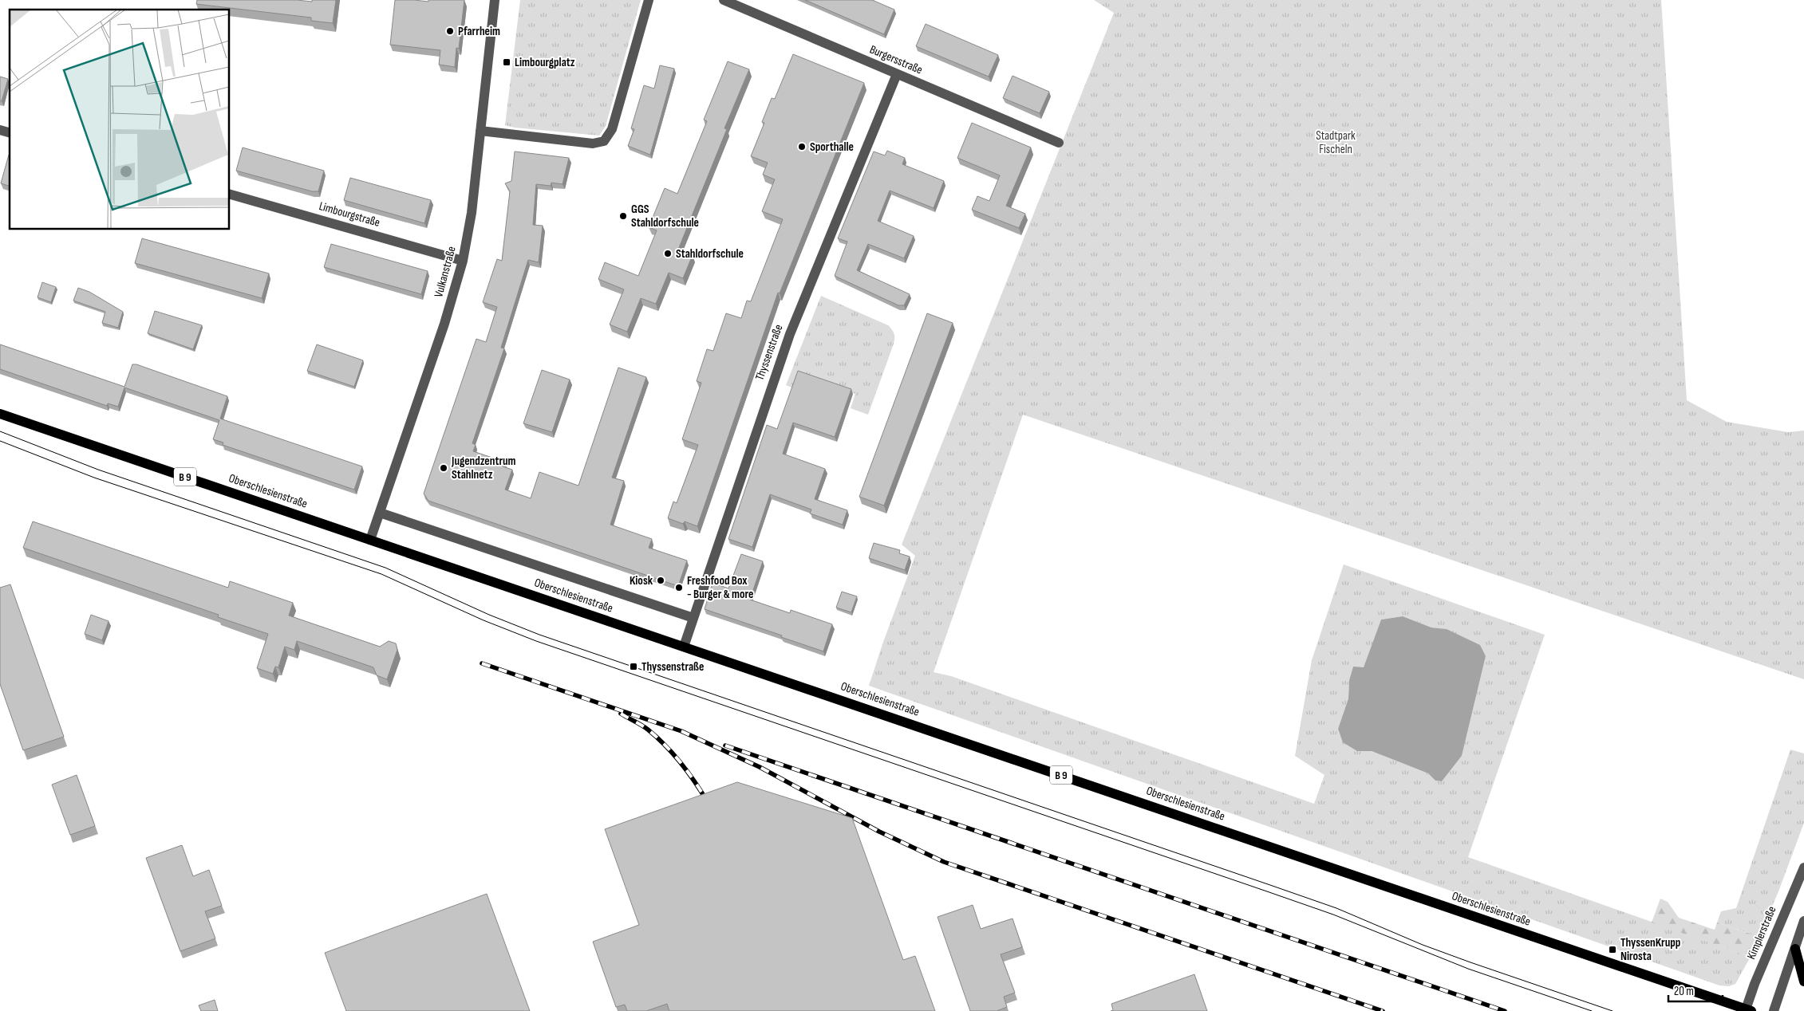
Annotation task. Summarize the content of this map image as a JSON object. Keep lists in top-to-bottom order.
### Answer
{
  "streets": {
    "main road": ["B 9", "Oberschlesienstraße"],
    "street": [
      "Burgersstraße",
      "Limbourgstraße",
      "Vulkanstraße",
      "Thyssenstraße",
      "Kimplerstraße"
    ]
  },
  "crossings": [
    ["Burgersstraße", "Thyssenstraße"],
    ["Limbourgstraße", "Vulkanstraße"],
    ["Vulkanstraße", "Oberschlesienstraße"],
    ["Thyssenstraße", "Oberschlesienstraße"],
    ["Oberschlesienstraße", "Kimplerstraße"]
  ],
  "parks": ["Stadtpark Fischeln"],
  "places": {
    "other": [
      "Pfarrheim",
      "Sporthalle",
      "GGS Stahldorfschule",
      "Stahldorfschule",
      "Jugendzentrum Stahlnetz",
      "Kiosk",
      "Freshfood Box - Burger & more"
    ],
    "transit": ["Limbourgplatz", "Thyssenstraße", "ThyssenKrupp Nirosta"]
  },
  "scale_bar": "20 m"
}
